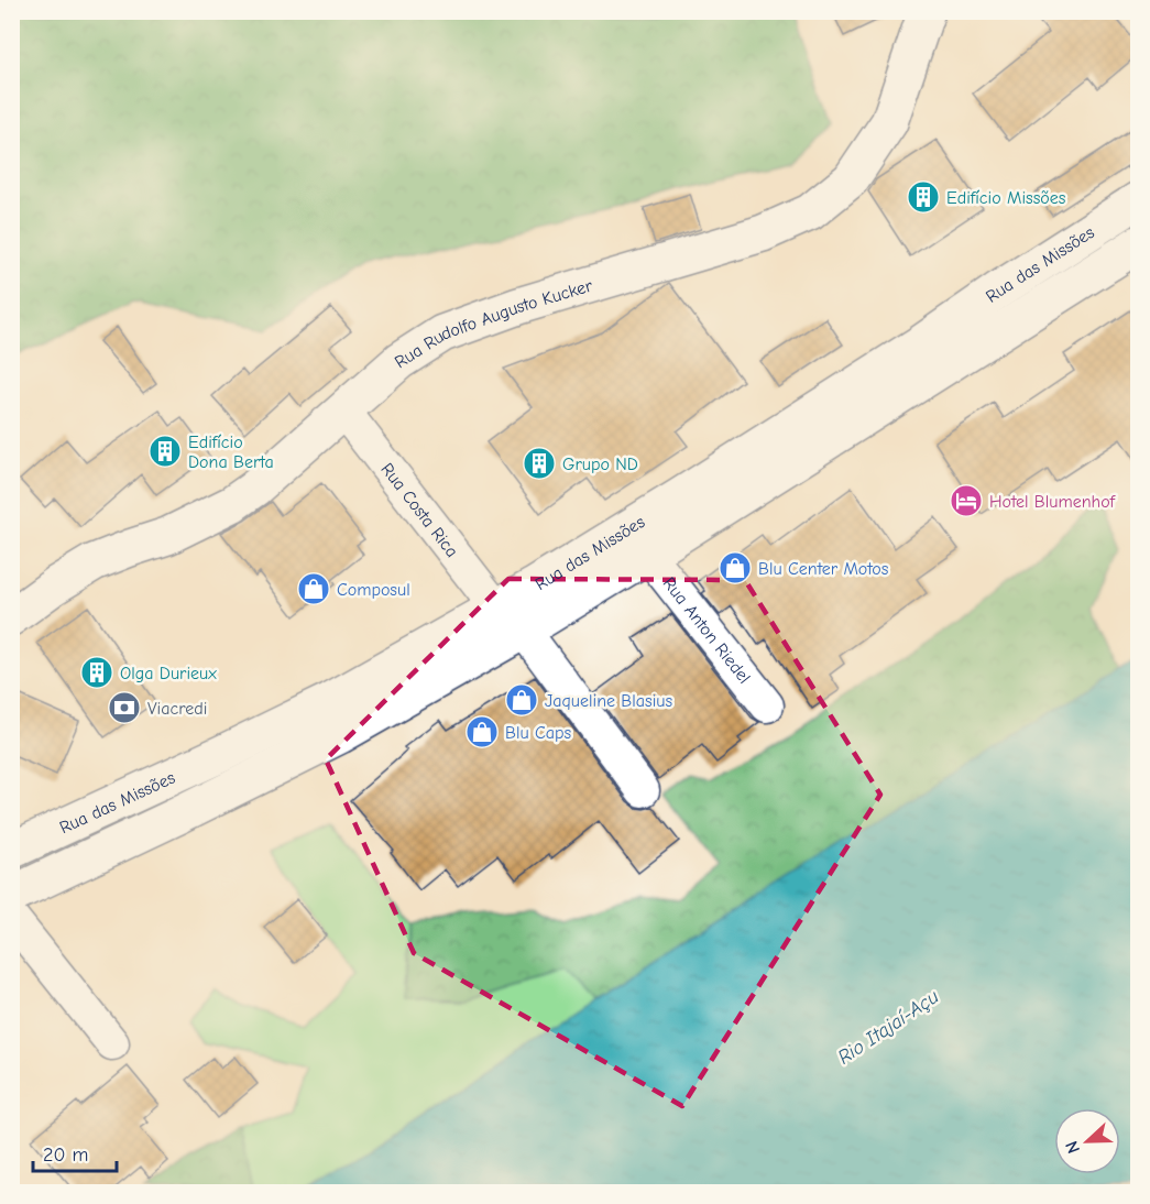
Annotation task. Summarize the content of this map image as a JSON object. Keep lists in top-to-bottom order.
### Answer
{
  "streets": {
    "main road": ["Rua das Missões", "Rua Rudolfo Augusto Kucker"],
    "street": ["Rua Costa Rica", "Rua Anton Riedel"]
  },
  "crossings": [
    ["Rua das Missões", "Rua Costa Rica"],
    ["Rua das Missões", "Rua Anton Riedel"],
    ["Rua Rudolfo Augusto Kucker", "Rua Costa Rica"]
  ],
  "water": ["Rio Itajaí-Açu"],
  "places": {
    "building": [
      "Edifício Missões",
      "Edifício Dona Berta",
      "Grupo ND",
      "Olga Durieux"
    ],
    "hotel": ["Hotel Blumenhof"],
    "shop": [
      "Blu Center Motos",
      "Composul",
      "Jaqueline Blasius",
      "Blu Caps"
    ],
    "bank": ["Viacredi"]
  },
  "scale_bar": "20 m",
  "north": "left"
}
